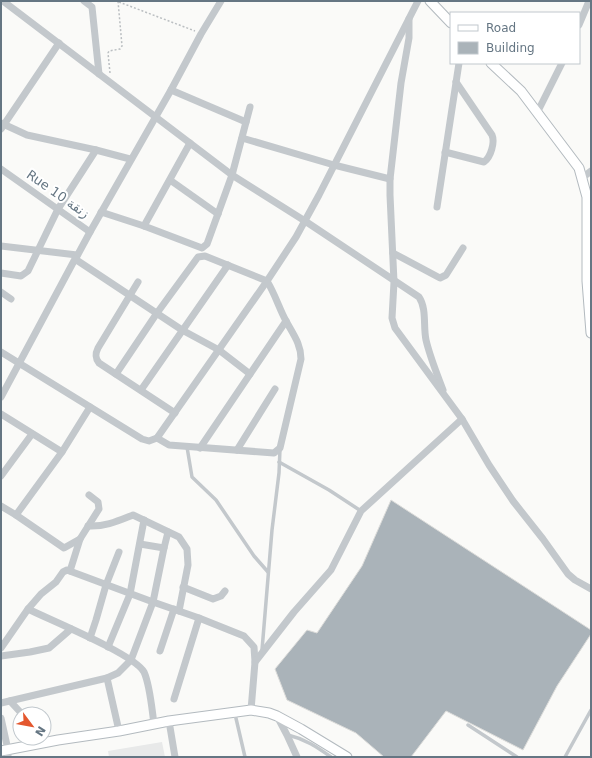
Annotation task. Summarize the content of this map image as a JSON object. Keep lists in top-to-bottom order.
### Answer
{
  "streets": {
    "street": ["Rue 10 زنقة"]
  },
  "legend": ["Road", "Building"],
  "north": "bottom right"
}
